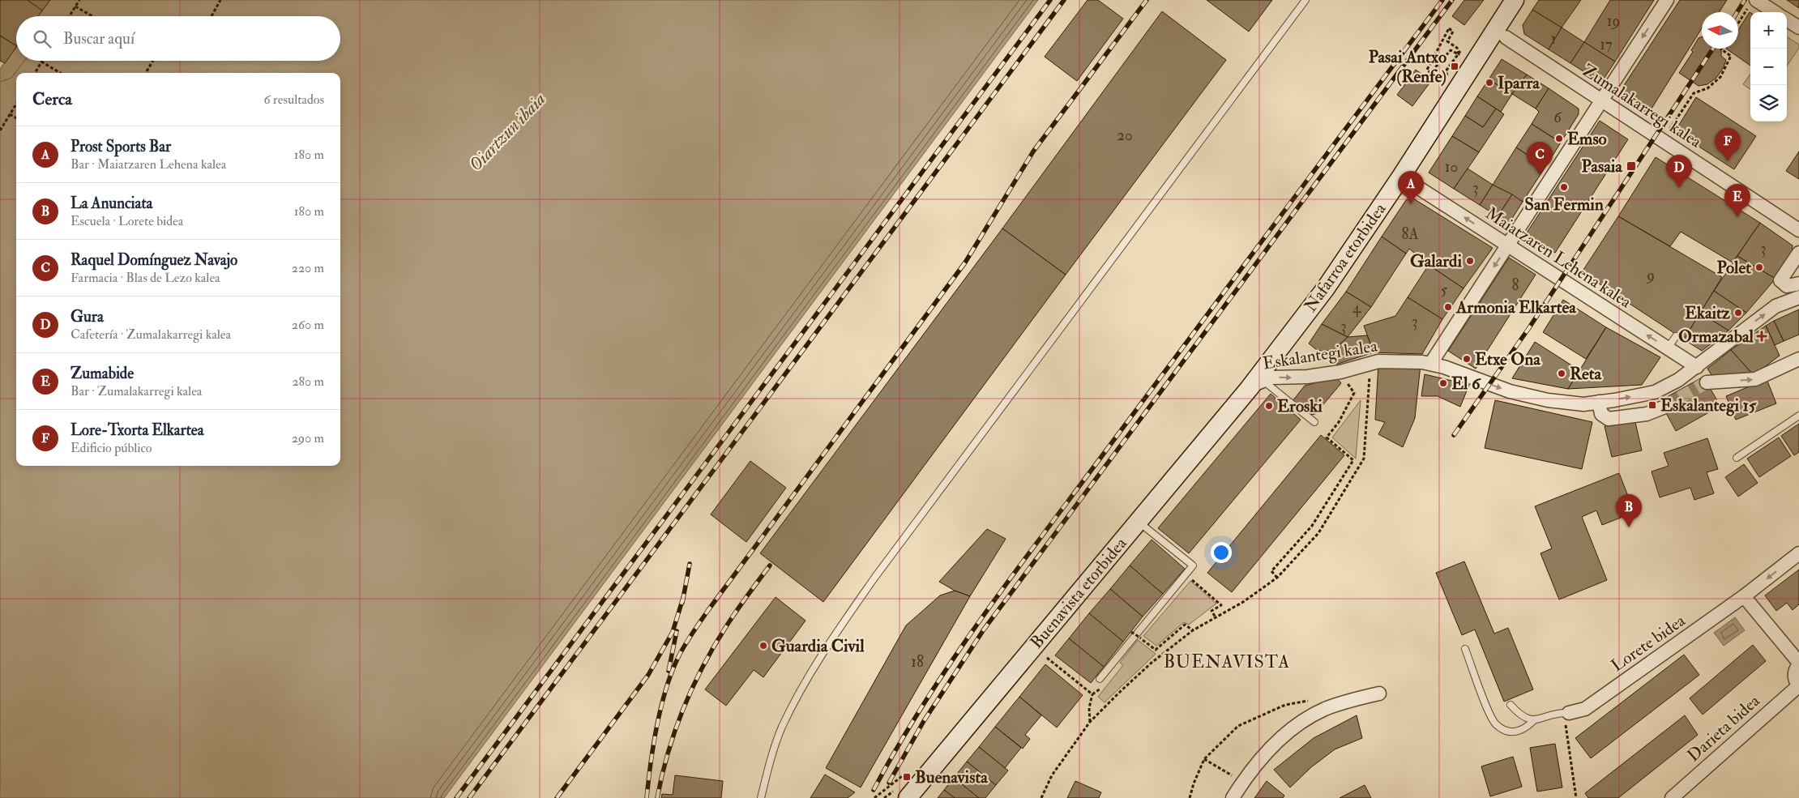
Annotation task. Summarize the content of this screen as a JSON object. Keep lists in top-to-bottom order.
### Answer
{
  "streets": {
    "main road": ["Nafarroa etorbidea", "Buenavista etorbidea"],
    "street": [
      "Zumalakarregi kalea",
      "Maiatzaren Lehena kalea",
      "Eskalantegi kalea",
      "Lorete bidea",
      "Darieta bidea"
    ]
  },
  "crossings": [
    ["Nafarroa etorbidea", "Maiatzaren Lehena kalea"],
    ["Nafarroa etorbidea", "Eskalantegi kalea"],
    ["Nafarroa etorbidea", "Buenavista etorbidea"],
    ["Maiatzaren Lehena kalea", "Eskalantegi kalea"],
    ["Eskalantegi kalea", "Buenavista etorbidea"]
  ],
  "one_way": ["Maiatzaren Lehena kalea", "Eskalantegi kalea"],
  "districts": ["BUENAVISTA"],
  "water": ["Oiartzun ibaia"],
  "places": {
    "transit": [
      "Pasai Antxo (Renfe)",
      "Pasaia",
      "Eskalantegi 15",
      "Buenavista"
    ],
    "other": [
      "Iparra",
      "Emso",
      "San Fermin",
      "Galardi",
      "Polet",
      "Armonia Elkartea",
      "Ekaitz",
      "Etxe Ona",
      "Reta",
      "El 6",
      "Eroski",
      "Guardia Civil"
    ],
    "health": ["Ormazabal"]
  },
  "house_numbers": [
    "19",
    "1",
    "17",
    "6",
    "20",
    "10",
    "3",
    "8A",
    "3",
    "9",
    "8",
    "5",
    "4",
    "3",
    "3",
    "18"
  ],
  "north": "left",
  "page": {
    "map_buttons": ["+", "−"],
    "search": "Buscar aquí",
    "heading": ["Cerca", "6 resultados"],
    "list": [
      {
        "mark": "A",
        "name": "Prost Sports Bar",
        "note": "Bar · Maiatzaren Lehena kalea",
        "value": "180 m"
      },
      {
        "mark": "B",
        "name": "La Anunciata",
        "note": "Escuela · Lorete bidea",
        "value": "180 m"
      },
      {
        "mark": "C",
        "name": "Raquel Domínguez Navajo",
        "note": "Farmacia · Blas de Lezo kalea",
        "value": "220 m"
      },
      {
        "mark": "D",
        "name": "Gura",
        "note": "Cafetería · Zumalakarregi kalea",
        "value": "260 m"
      },
      {
        "mark": "E",
        "name": "Zumabide",
        "note": "Bar · Zumalakarregi kalea",
        "value": "280 m"
      },
      {
        "mark": "F",
        "name": "Lore-Txorta Elkartea",
        "note": "Edificio público",
        "value": "290 m"
      }
    ],
    "pins": [
      "F",
      "C",
      "D",
      "A",
      "E",
      "B"
    ]
  }
}
